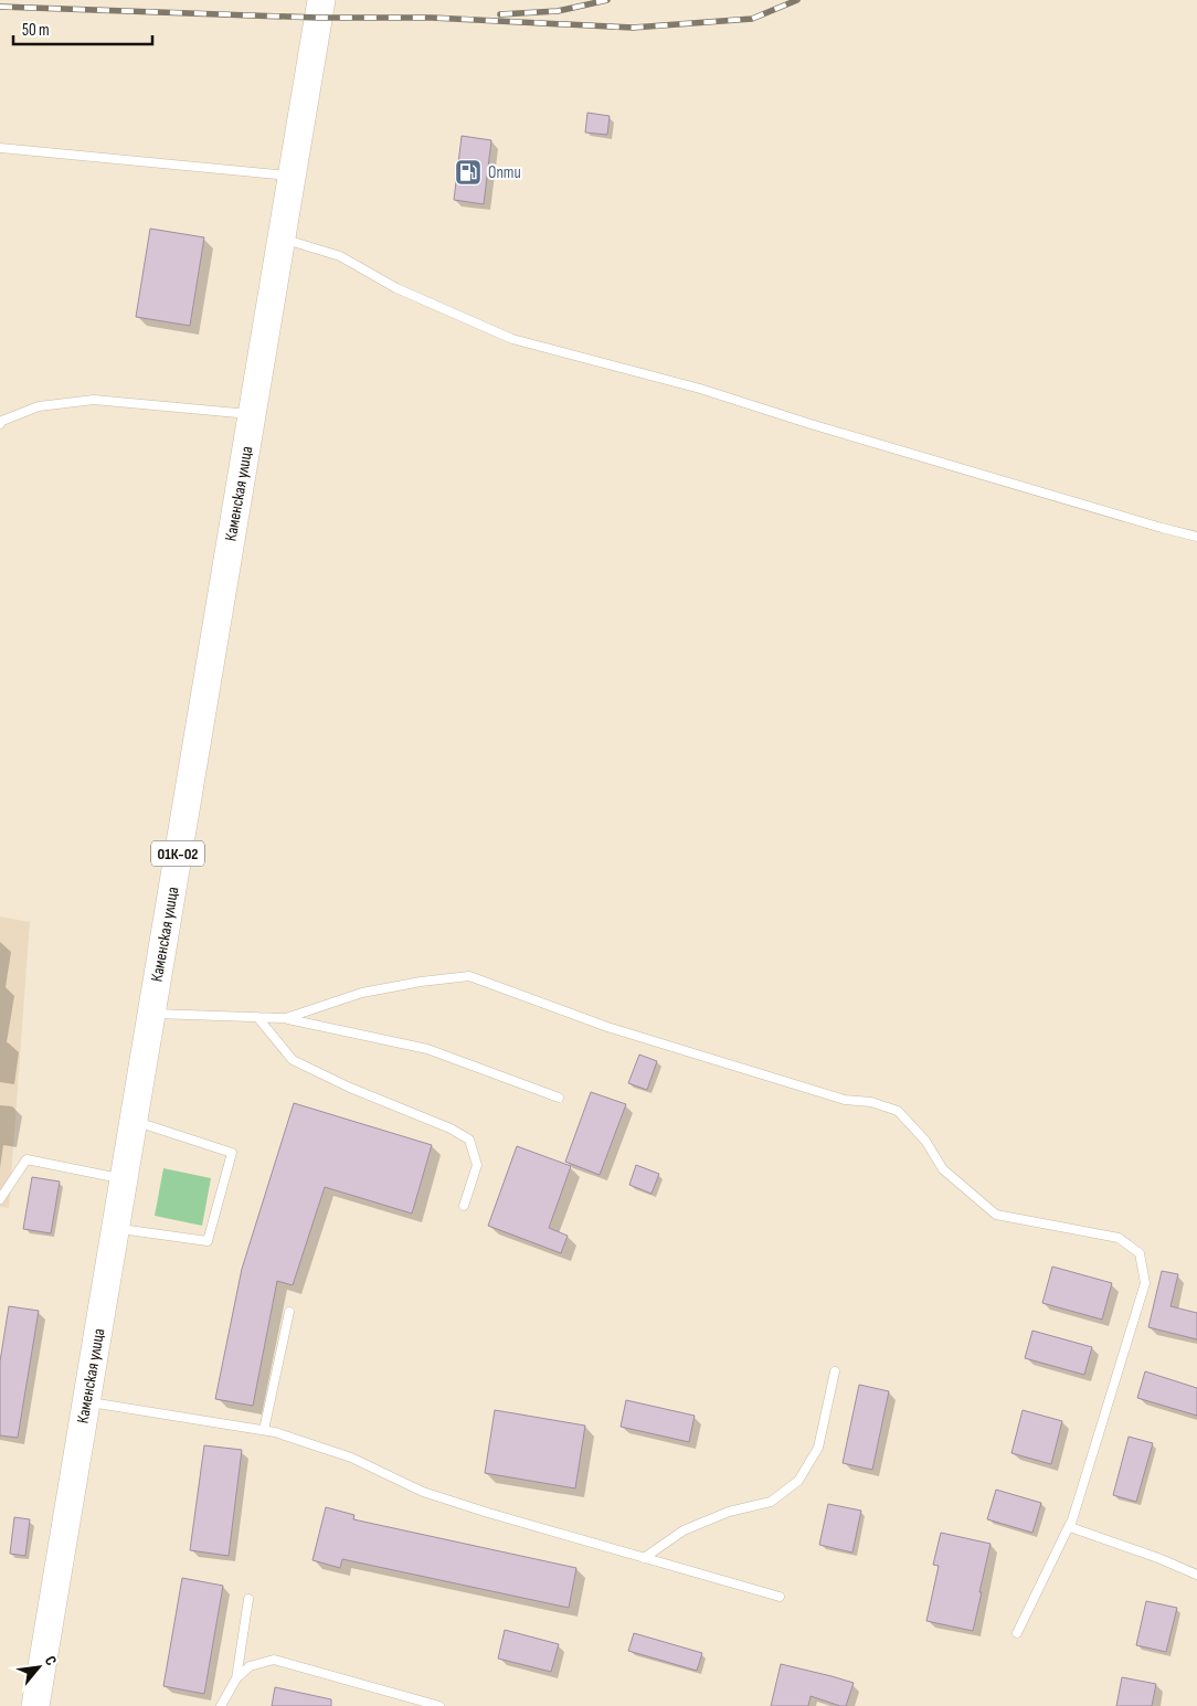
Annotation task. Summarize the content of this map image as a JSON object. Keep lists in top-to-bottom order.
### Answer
{
  "streets": {
    "main road": ["Каменская улица", "01К-02"]
  },
  "places": {
    "fuel station": ["Опти"]
  },
  "scale_bar": "50 m",
  "north": "top right"
}
